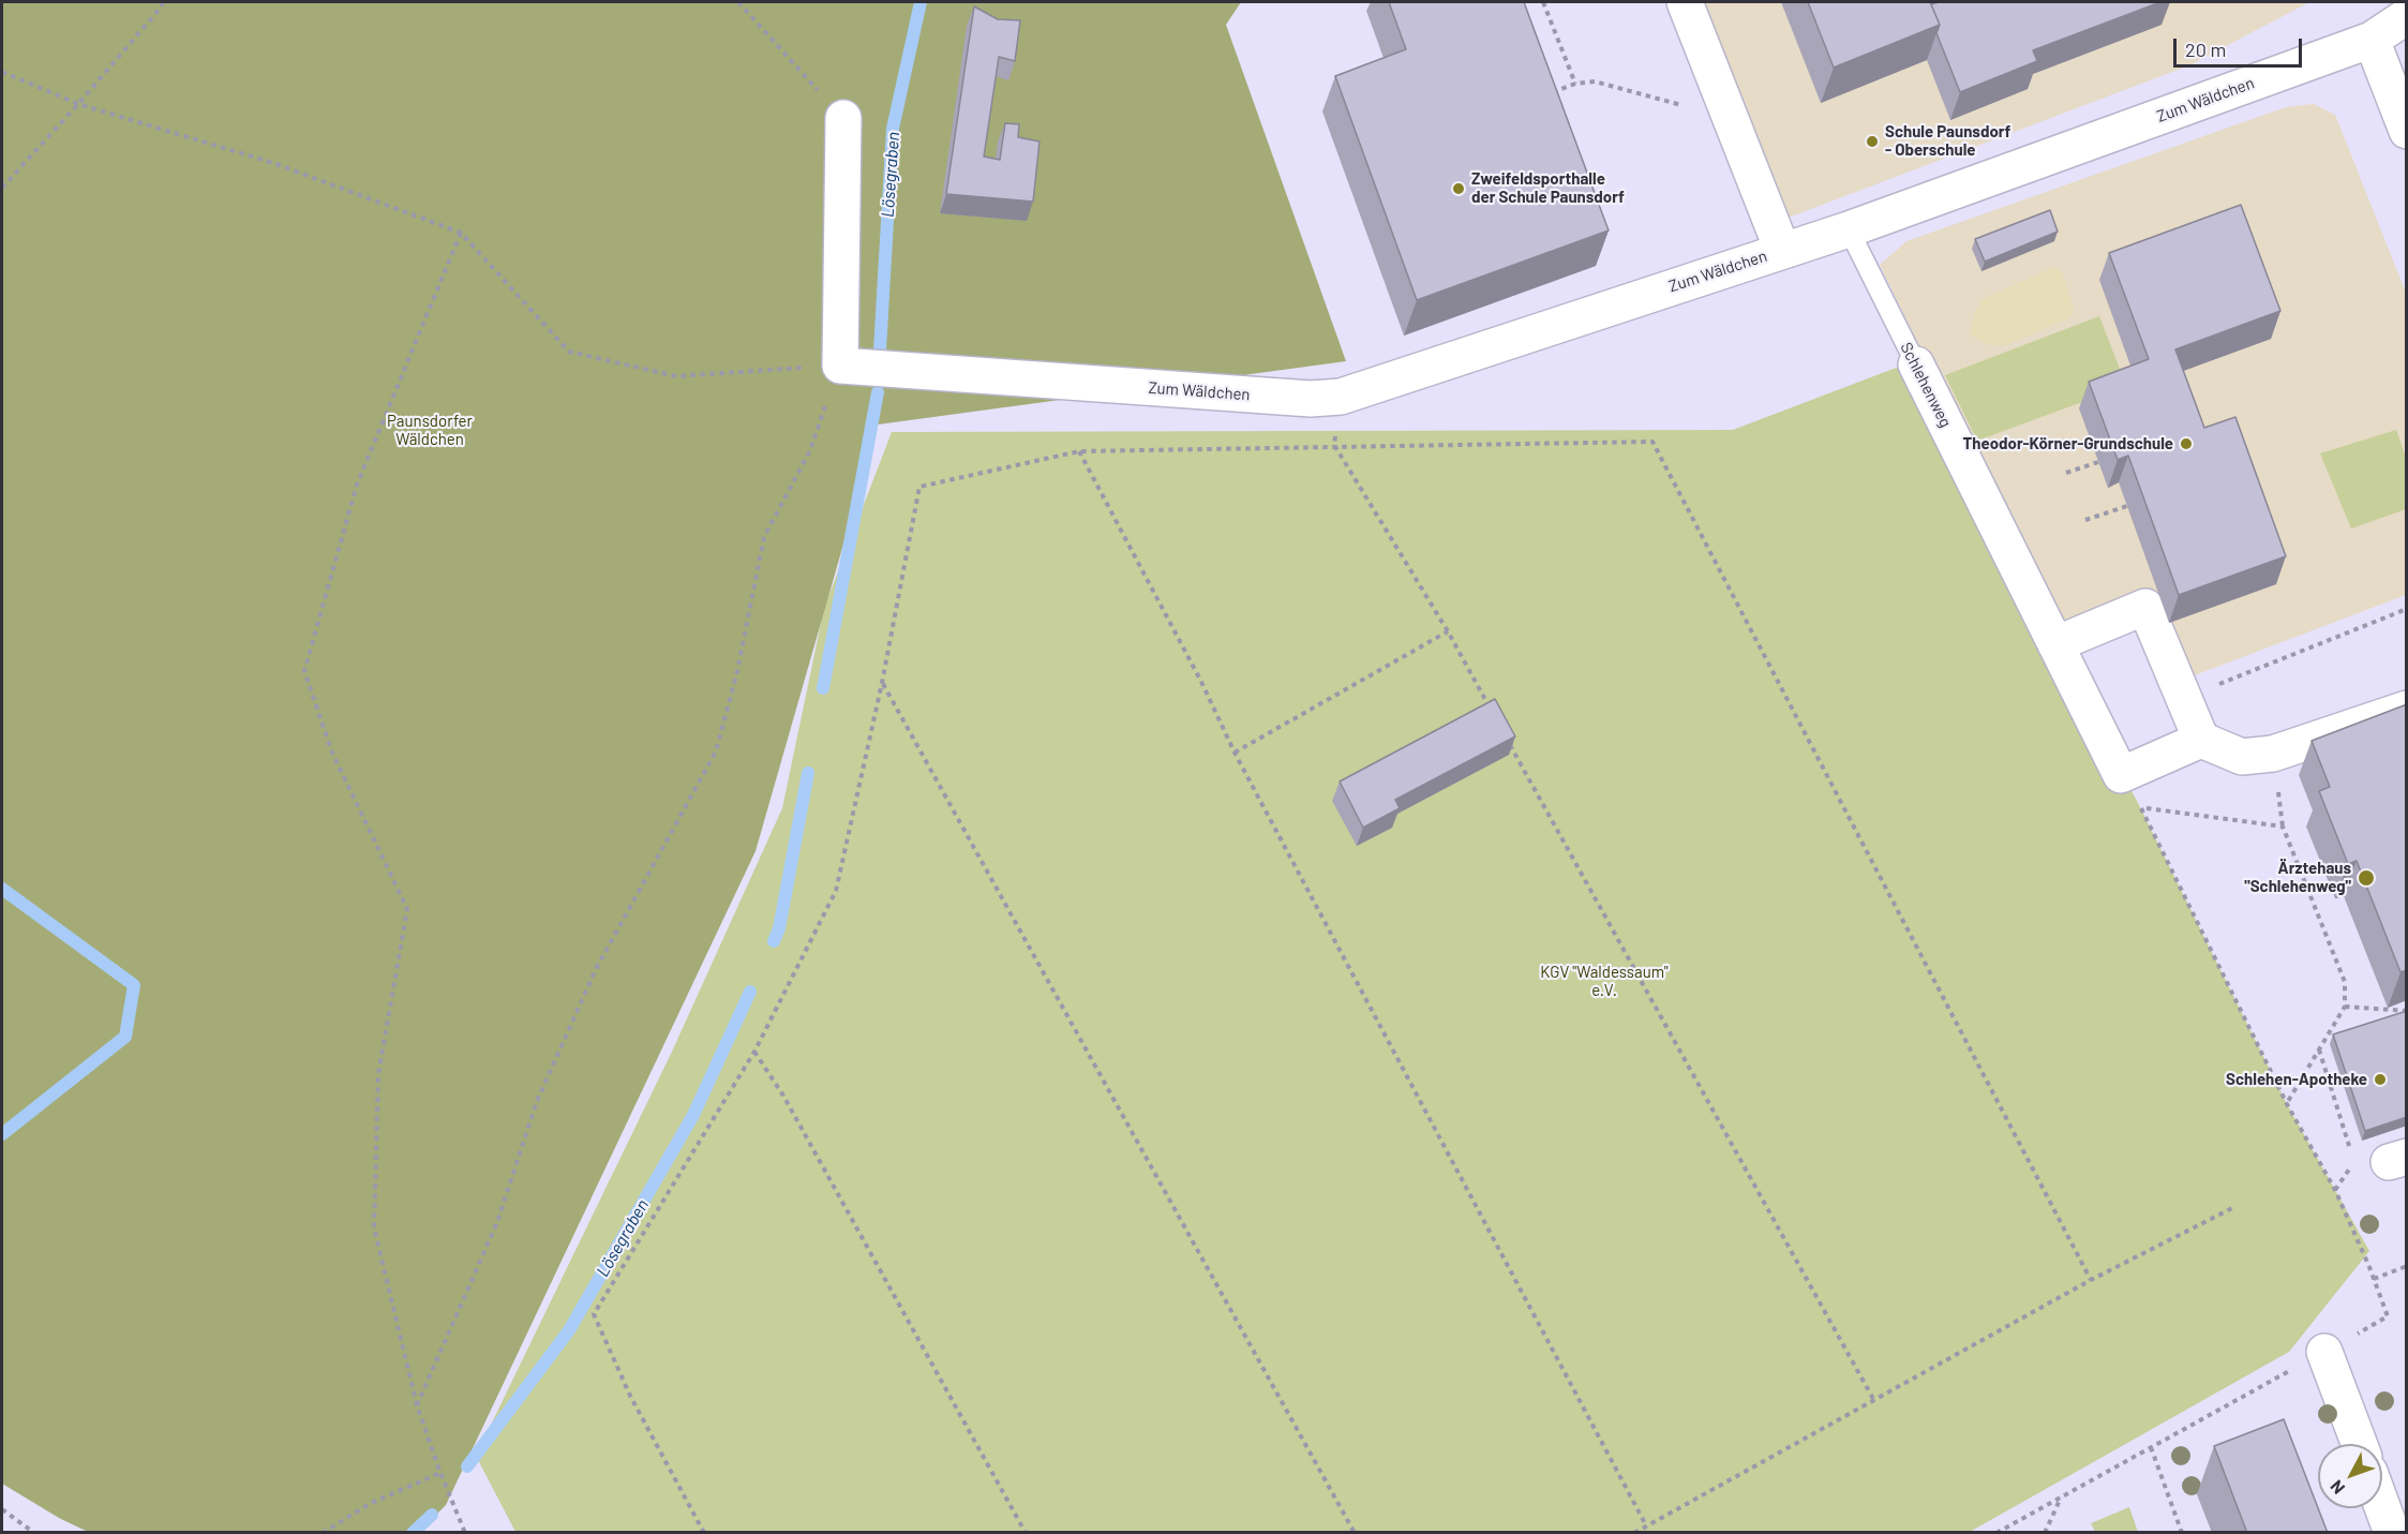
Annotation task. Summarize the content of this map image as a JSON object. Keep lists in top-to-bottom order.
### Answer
{
  "streets": {
    "street": ["Zum Wäldchen", "Schlehenweg"]
  },
  "crossings": [
    ["Zum Wäldchen", "Schlehenweg"]
  ],
  "water": ["Lösegraben"],
  "parks": ["Paunsdorfer Wäldchen", "KGV \"Waldessaum\" e.V."],
  "places": [
    "Schule Paunsdorf - Oberschule",
    "Zweifeldsporthalle der Schule Paunsdorf",
    "Theodor-Körner-Grundschule",
    "Ärztehaus \"Schlehenweg\"",
    "Schlehen-Apotheke"
  ],
  "scale_bar": "20 m",
  "north": "bottom left"
}
